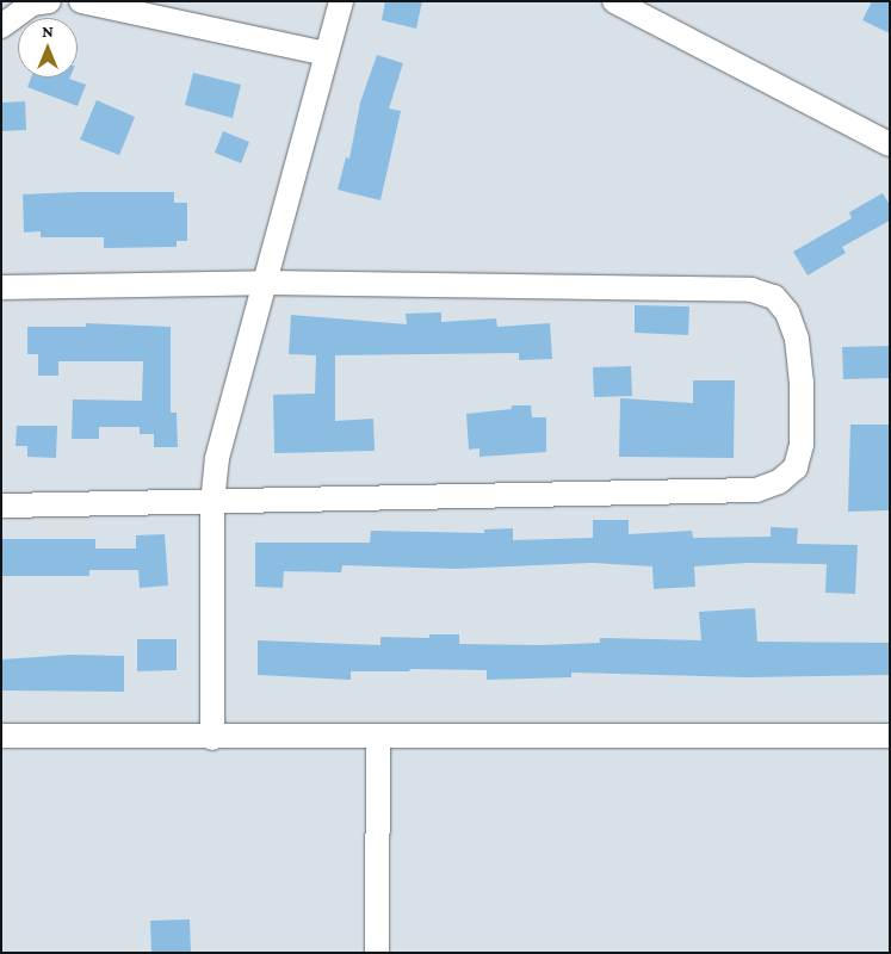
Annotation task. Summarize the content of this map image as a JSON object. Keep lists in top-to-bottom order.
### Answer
{
  "north": "top"
}
